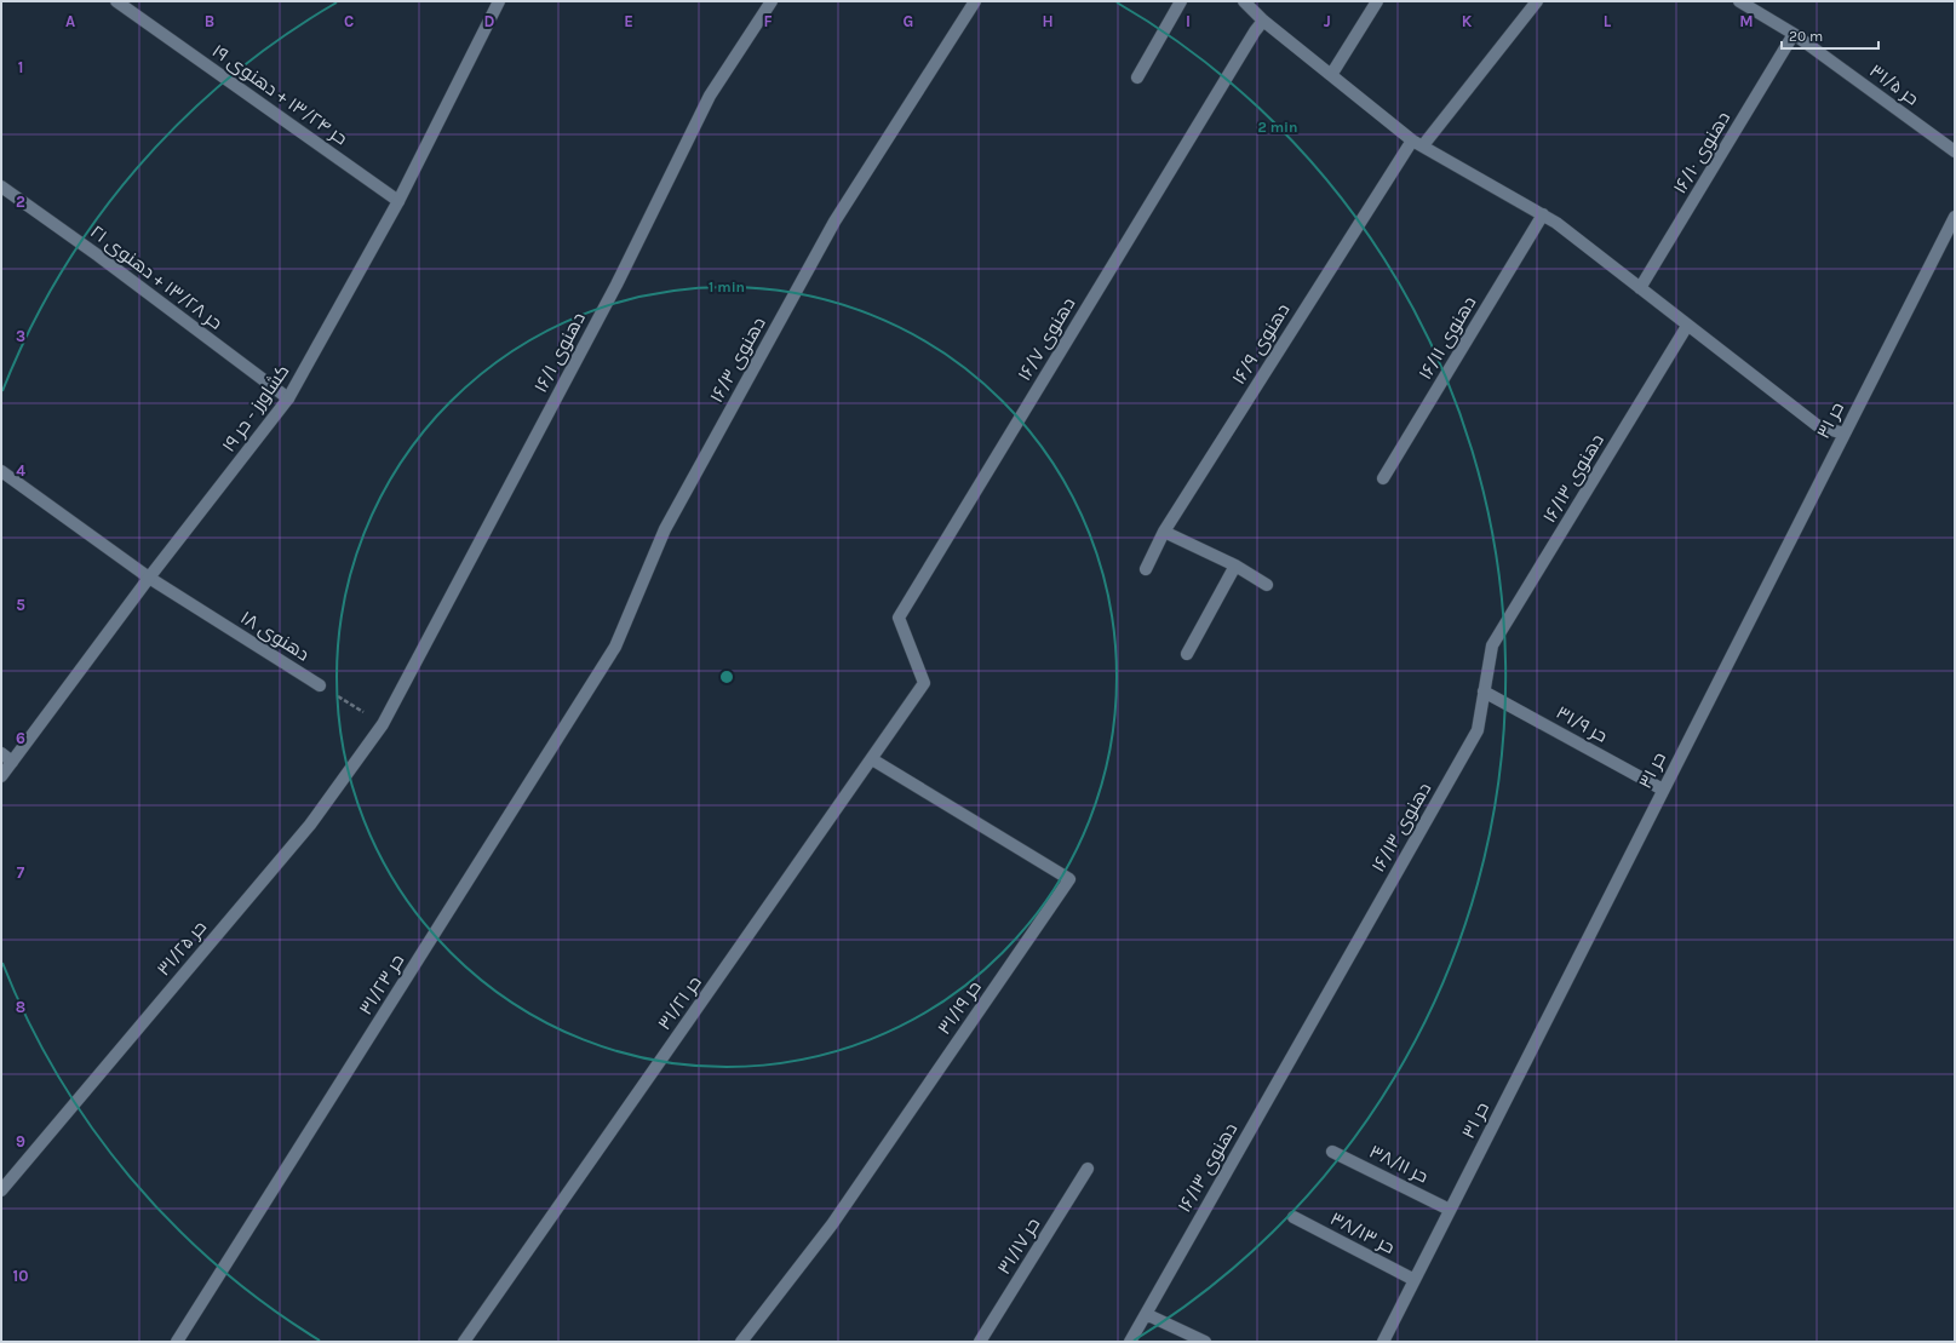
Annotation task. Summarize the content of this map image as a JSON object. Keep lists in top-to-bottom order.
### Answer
{
  "streets": {
    "street": [
      "حر ۳۱/۵",
      "حر ۱۳/۲۴ + دهنوی ۱۹",
      "دهنوی ۱۶/۱۰",
      "حر ۱۳/۲۸ + دهنوی ۲۱",
      "دهنوی ۱۶/۱۱",
      "دهنوی ۱۶/۷",
      "دهنوی ۱۶/۹",
      "دهنوی ۱۶/۱",
      "دهنوی ۱۶/۳",
      "کشاورز - حر ۱۹",
      "حر ۳۱",
      "دهنوی ۱۶/۱۳",
      "دهنوی ۱۸",
      "حر ۳۱/۹",
      "حر ۳۱/۲۵",
      "حر ۳۱/۲۳",
      "حر ۳۱/۲۱",
      "حر ۳۱/۱۹",
      "حر ۳۸/۱۱",
      "حر ۳۸/۱۳",
      "حر ۳۱/۱۷"
    ]
  },
  "crossings": [
    ["حر ۳۱/۵", "دهنوی ۱۶/۱۰"],
    ["حر ۱۳/۲۴ + دهنوی ۱۹", "کشاورز - حر ۱۹"],
    ["حر ۱۳/۲۸ + دهنوی ۲۱", "کشاورز - حر ۱۹"],
    ["دهنوی ۱۶/۷", "حر ۳۱/۲۱"],
    ["دهنوی ۱۶/۱", "حر ۳۱/۲۵"],
    ["دهنوی ۱۶/۳", "حر ۳۱/۲۳"],
    ["کشاورز - حر ۱۹", "دهنوی ۱۸"],
    ["حر ۳۱", "حر ۳۱/۹"],
    ["حر ۳۱", "حر ۳۸/۱۱"],
    ["حر ۳۱", "حر ۳۸/۱۳"],
    ["دهنوی ۱۶/۱۳", "حر ۳۱/۹"],
    ["حر ۳۱/۲۱", "حر ۳۱/۱۹"]
  ],
  "scale_bar": "20 m",
  "grid": {
    "columns": [
      "A",
      "B",
      "C",
      "D",
      "E",
      "F",
      "G",
      "H",
      "I",
      "J",
      "K",
      "L",
      "M"
    ],
    "rows": [
      "1",
      "2",
      "3",
      "4",
      "5",
      "6",
      "7",
      "8",
      "9",
      "10"
    ]
  },
  "rings": ["2 min", "1 min"]
}
